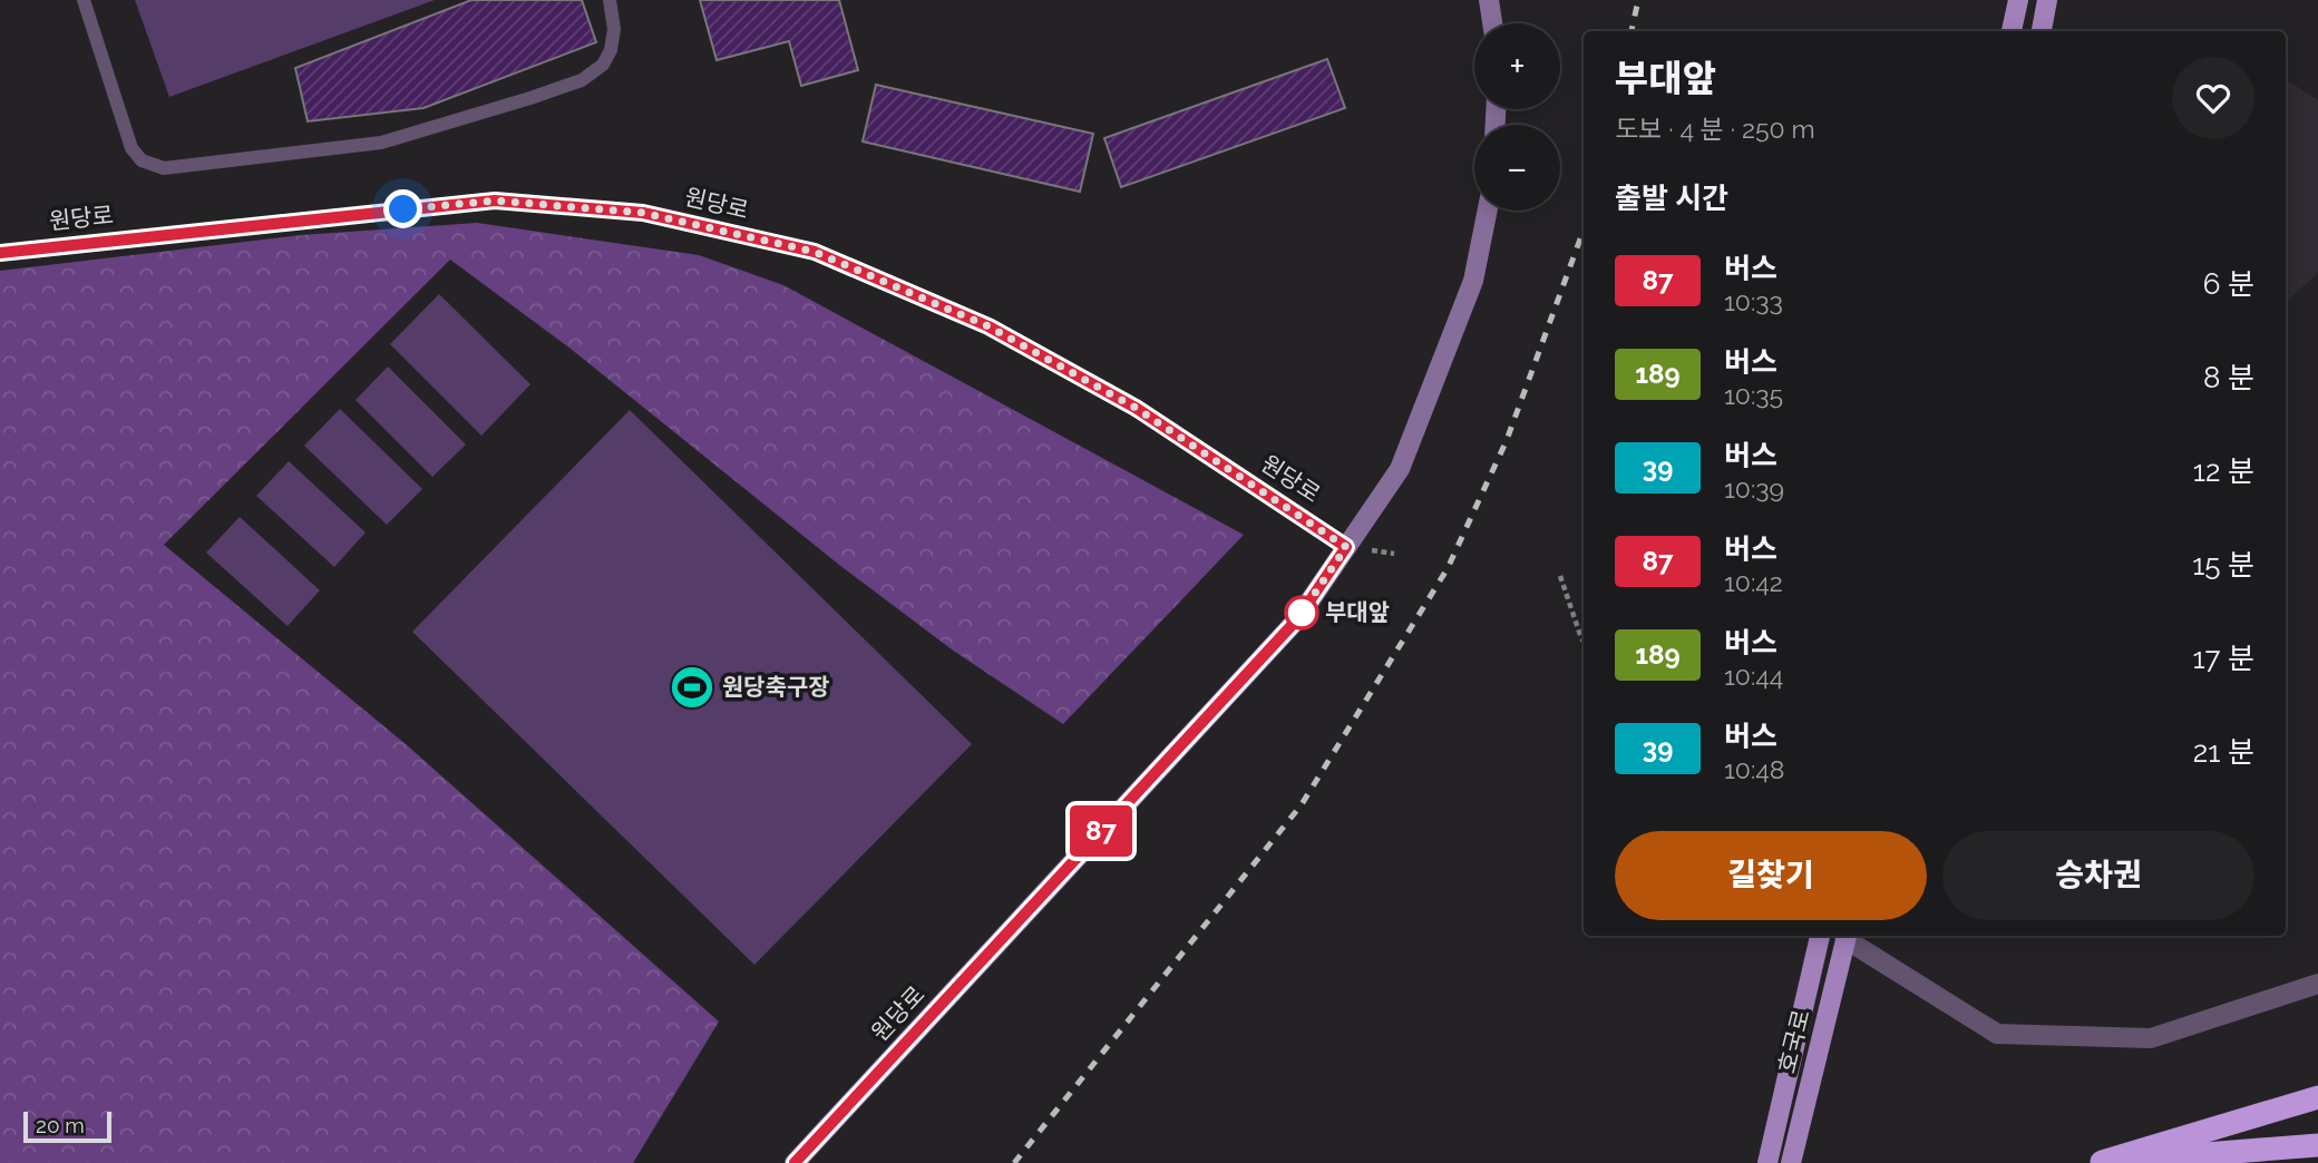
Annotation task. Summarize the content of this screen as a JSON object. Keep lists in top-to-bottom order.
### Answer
{
  "streets": {
    "main road": ["원당로", "호국로"]
  },
  "places": {
    "other": ["부대앞"],
    "sports": ["원당축구장"]
  },
  "lines": ["bus line 87"],
  "scale_bar": "20 m",
  "page": {
    "on_map": "87",
    "map_buttons": ["+", "−"],
    "heading": [
      ["부대앞", "도보 · 4 분 · 250 m"],
      "출발 시간"
    ],
    "list": [
      {
        "mark": "87",
        "name": "버스",
        "note": "10:33",
        "value": "6 분"
      },
      {
        "mark": "189",
        "name": "버스",
        "note": "10:35",
        "value": "8 분"
      },
      {
        "mark": "39",
        "name": "버스",
        "note": "10:39",
        "value": "12 분"
      },
      {
        "mark": "87",
        "name": "버스",
        "note": "10:42",
        "value": "15 분"
      },
      {
        "mark": "189",
        "name": "버스",
        "note": "10:44",
        "value": "17 분"
      },
      {
        "mark": "39",
        "name": "버스",
        "note": "10:48",
        "value": "21 분"
      }
    ],
    "buttons": ["길찾기", "승차권"],
    "scale": "20 m"
  }
}
